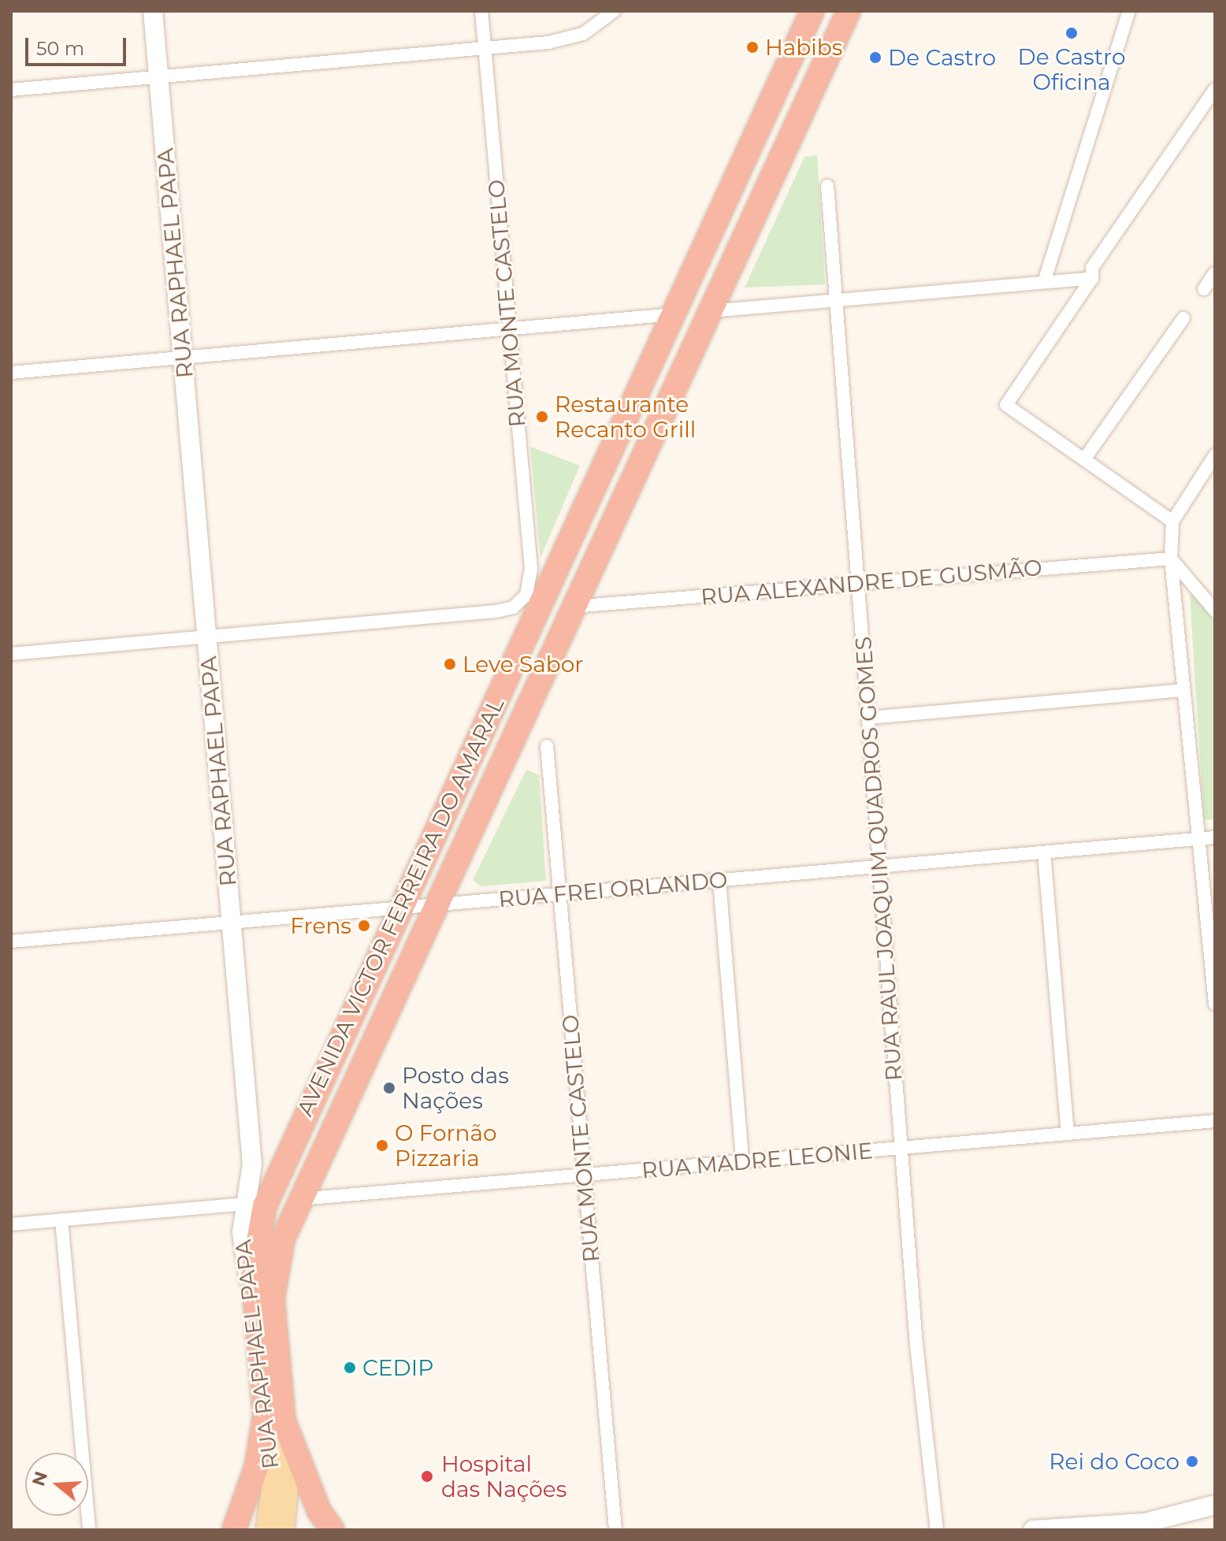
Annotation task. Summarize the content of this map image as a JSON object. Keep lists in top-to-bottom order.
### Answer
{
  "streets": {
    "highway": ["RUA RAPHAEL PAPA", "AVENIDA VICTOR FERREIRA DO AMARAL"],
    "street": [
      "RUA MONTE CASTELO",
      "RUA ALEXANDRE DE GUSMÃO",
      "RUA RAUL JOAQUIM QUADROS GOMES",
      "RUA FREI ORLANDO",
      "RUA MADRE LEONIE"
    ]
  },
  "crossings": [
    ["RUA RAPHAEL PAPA", "RUA MONTE CASTELO"],
    ["RUA RAPHAEL PAPA", "RUA FREI ORLANDO"],
    ["RUA RAPHAEL PAPA", "AVENIDA VICTOR FERREIRA DO AMARAL"],
    ["RUA MONTE CASTELO", "RUA FREI ORLANDO"],
    ["RUA MONTE CASTELO", "RUA MADRE LEONIE"],
    ["RUA ALEXANDRE DE GUSMÃO", "RUA RAUL JOAQUIM QUADROS GOMES"],
    ["RUA ALEXANDRE DE GUSMÃO", "AVENIDA VICTOR FERREIRA DO AMARAL"],
    ["RUA RAUL JOAQUIM QUADROS GOMES", "RUA FREI ORLANDO"],
    ["RUA RAUL JOAQUIM QUADROS GOMES", "RUA MADRE LEONIE"],
    ["RUA FREI ORLANDO", "AVENIDA VICTOR FERREIRA DO AMARAL"],
    ["AVENIDA VICTOR FERREIRA DO AMARAL", "RUA MADRE LEONIE"]
  ],
  "places": [
    "De Castro Oficina",
    "Habibs",
    "De Castro",
    "Restaurante Recanto Grill",
    "Leve Sabor",
    "Frens",
    "Posto das Nações",
    "O Fornão Pizzaria",
    "CEDIP",
    "Rei do Coco",
    "Hospital das Nações"
  ],
  "scale_bar": "50 m",
  "north": "left"
}
